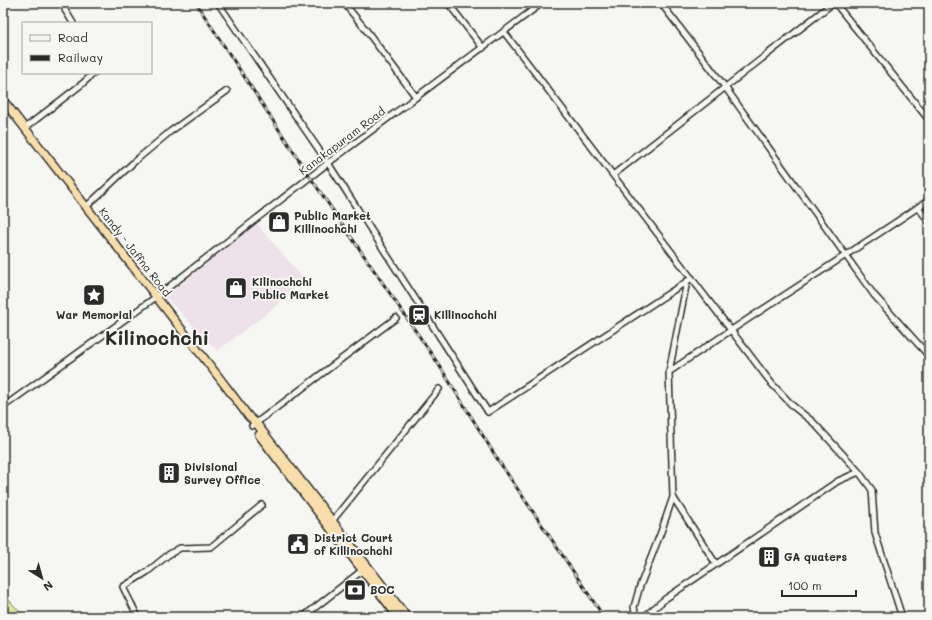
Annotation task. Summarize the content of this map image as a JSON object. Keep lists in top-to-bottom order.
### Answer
{
  "streets": {
    "highway": ["Kandy - Jaffna Road"],
    "street": ["Kanakapuram Road"]
  },
  "crossings": [
    ["Kanakapuram Road", "Kandy - Jaffna Road"]
  ],
  "districts": ["Kilinochchi"],
  "places": {
    "shop": ["Public Market Killinochchi", "Kilinochchi Public Market"],
    "place": ["War Memorial"],
    "station": ["Killinochchi"],
    "building": ["Divisional Survey Office", "GA quaters"],
    "public building": ["District Court of Killinochchi"],
    "bank": ["BOC"]
  },
  "legend": ["Road", "Railway"],
  "scale_bar": "100 m",
  "north": "bottom right"
}
